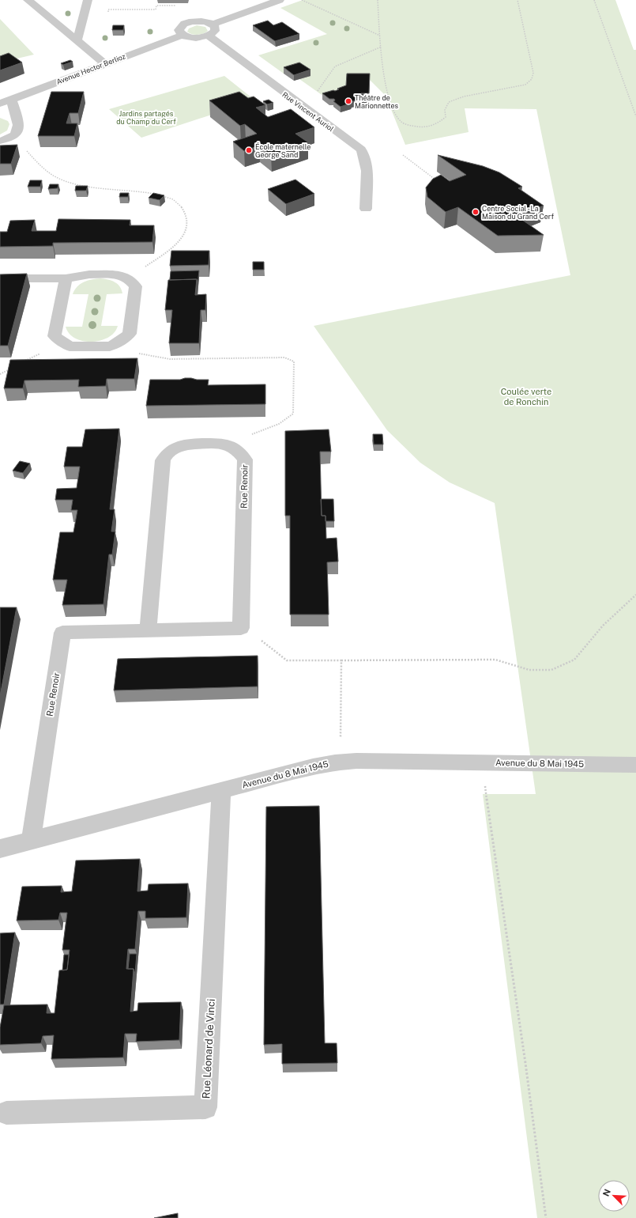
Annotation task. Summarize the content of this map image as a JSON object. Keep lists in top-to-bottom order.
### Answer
{
  "streets": {
    "street": [
      "Avenue Hector Berlioz",
      "Rue Vincent Auriol",
      "Rue Renoir",
      "Avenue du 8 Mai 1945",
      "Rue Léonard de Vinci"
    ]
  },
  "crossings": [
    ["Rue Renoir", "Avenue du 8 Mai 1945"],
    ["Avenue du 8 Mai 1945", "Rue Léonard de Vinci"]
  ],
  "parks": ["Jardins partagés du Champ du Cerf", "Coulée verte de Ronchin"],
  "places": ["Théâtre de Marionnettes", "École maternelle George Sand", "Centre Social - La Maison du Grand Cerf"],
  "north": "top left"
}
